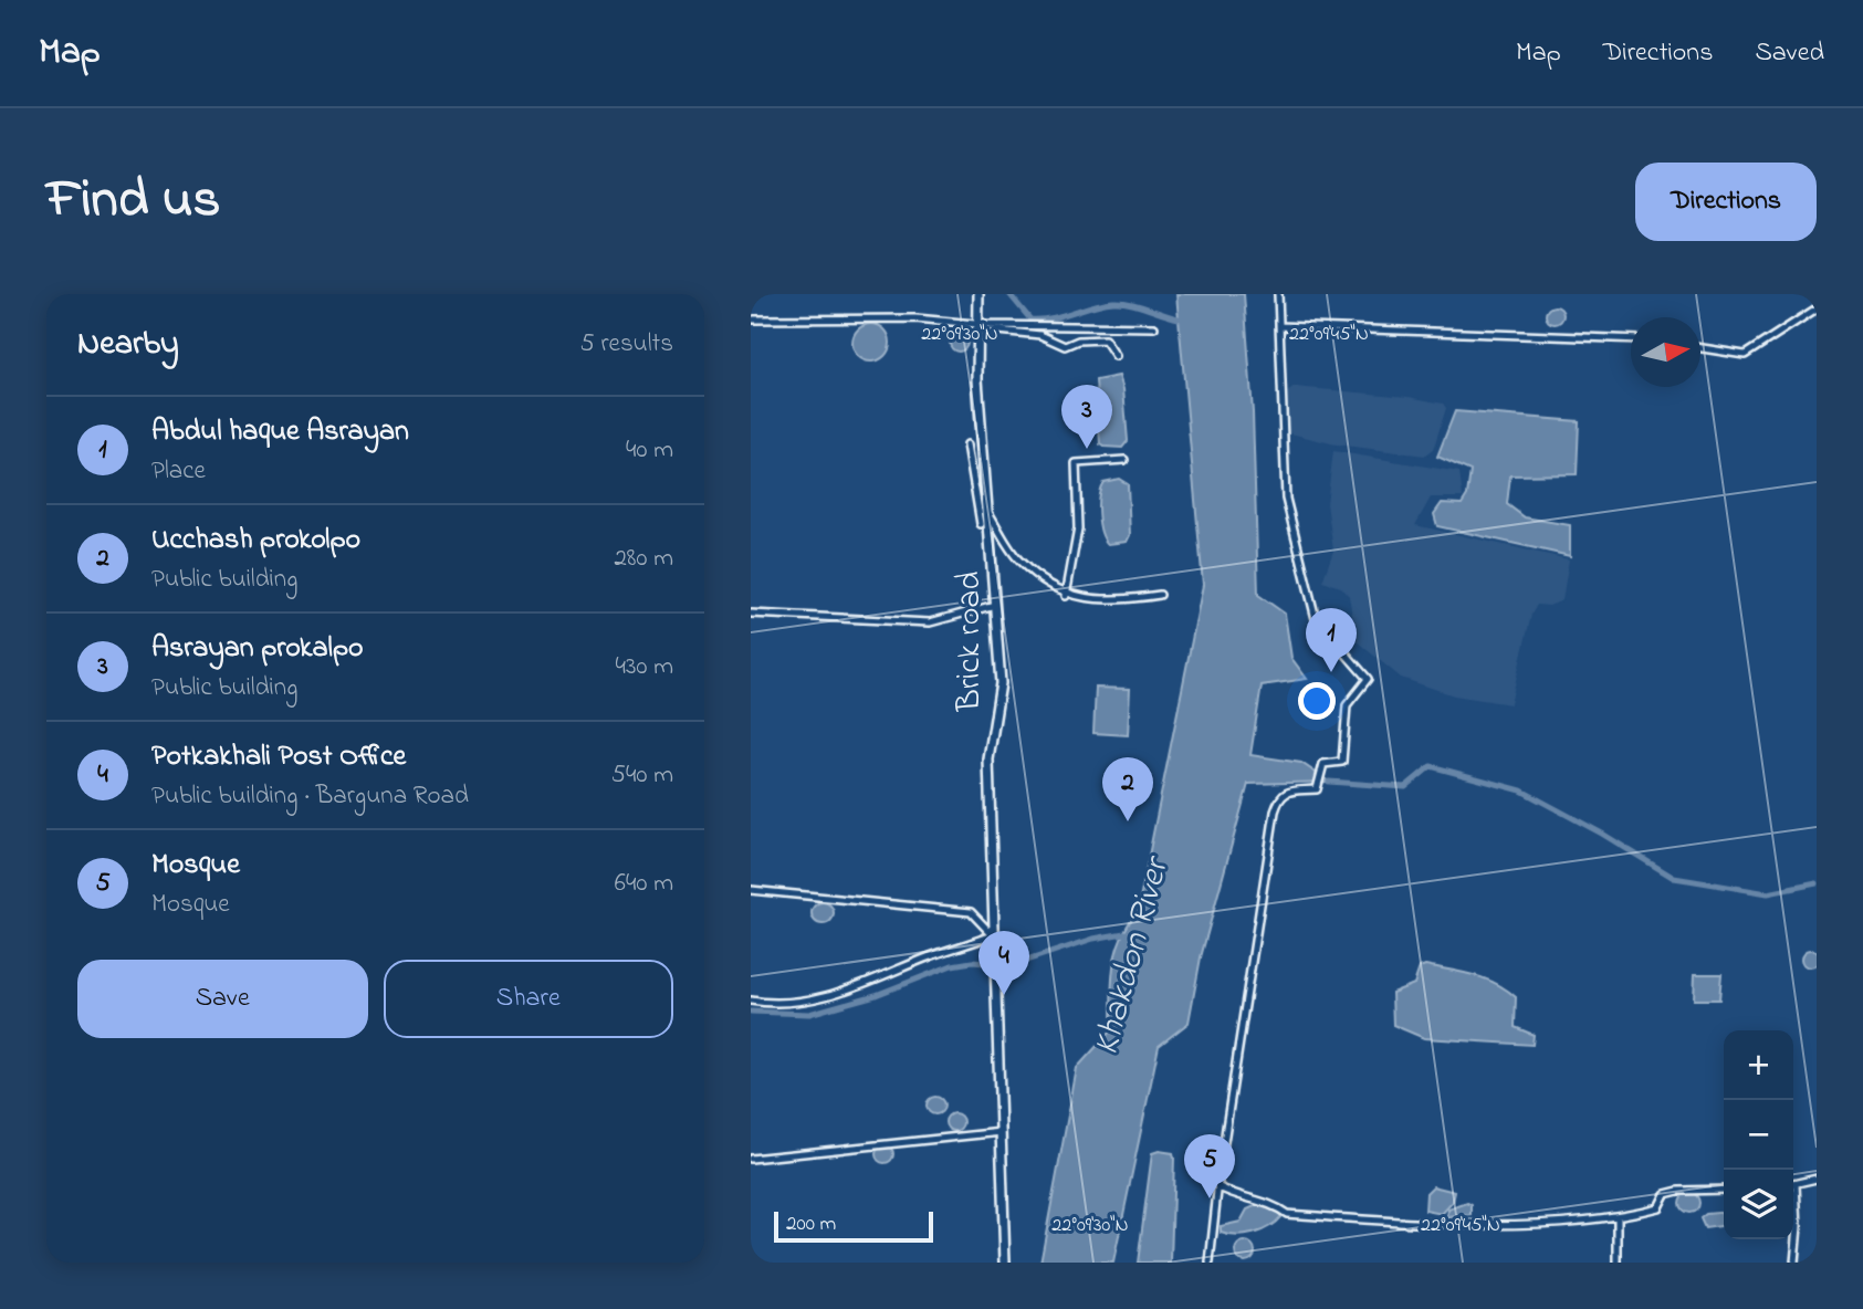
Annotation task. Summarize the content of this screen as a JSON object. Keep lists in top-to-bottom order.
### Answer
{
  "streets": {
    "main road": ["Brick road"]
  },
  "water": ["Khakdon River"],
  "scale_bar": "200 m",
  "north": "right",
  "page": {
    "header": "Map",
    "nav": ["Map", "Directions", "Saved"],
    "title": "Find us",
    "buttons": [
      "Directions",
      ["Save", "Share"]
    ],
    "heading": ["Nearby", "5 results"],
    "pins": [
      "3",
      "1",
      "2",
      "4",
      "5"
    ],
    "list": [
      {
        "mark": "1",
        "name": "Abdul haque Asrayan",
        "note": "Place",
        "value": "40 m"
      },
      {
        "mark": "2",
        "name": "Ucchash prokolpo",
        "note": "Public building",
        "value": "280 m"
      },
      {
        "mark": "3",
        "name": "Asrayan prokalpo",
        "note": "Public building",
        "value": "430 m"
      },
      {
        "mark": "4",
        "name": "Potkakhali Post Office",
        "note": "Public building · Barguna Road",
        "value": "540 m"
      },
      {
        "mark": "5",
        "name": "Mosque",
        "note": "Mosque",
        "value": "640 m"
      }
    ],
    "map_buttons": ["+", "−"],
    "scale": "200 m"
  },
  "coordinates": ["22°09'30\"N", "22°09'45\"N"]
}
